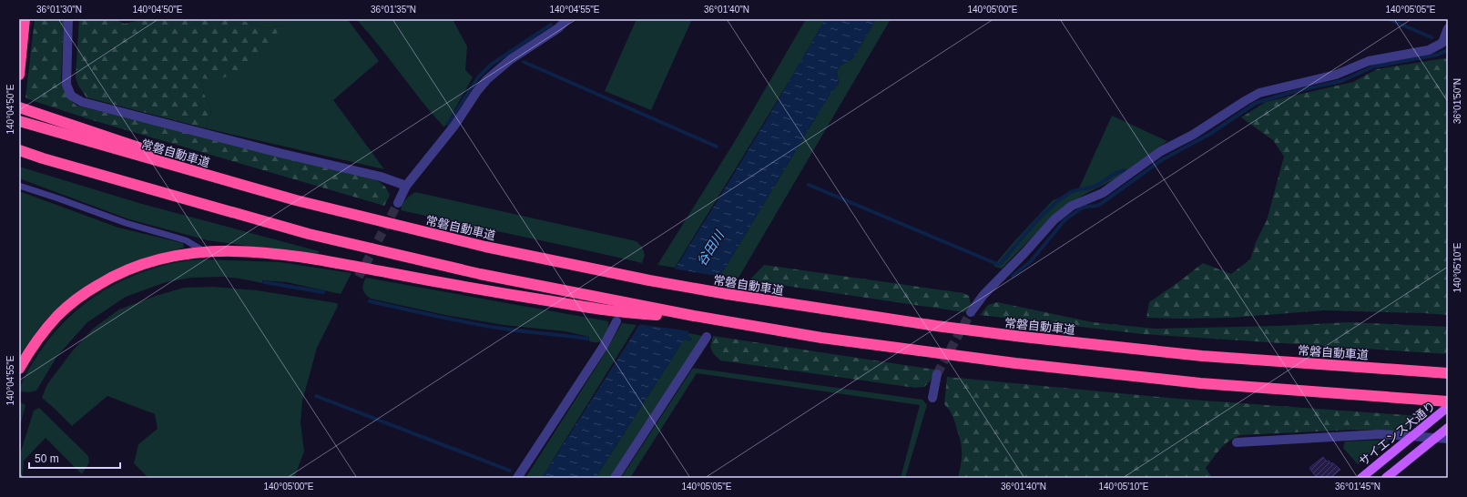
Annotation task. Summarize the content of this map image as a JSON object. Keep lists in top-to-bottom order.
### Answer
{
  "streets": {
    "highway": ["常磐自動車道"],
    "main road": ["サイエンス大通り"]
  },
  "water": ["谷田川"],
  "scale_bar": "50 m",
  "coordinates": [
    "36°01'30\"N",
    "140°04'50\"E",
    "36°01'35\"N",
    "140°04'55\"E",
    "36°01'40\"N",
    "140°05'00\"E",
    "140°05'05\"E",
    "36°01'50\"N",
    "140°05'10\"E",
    "36°01'45\"N"
  ]
}
